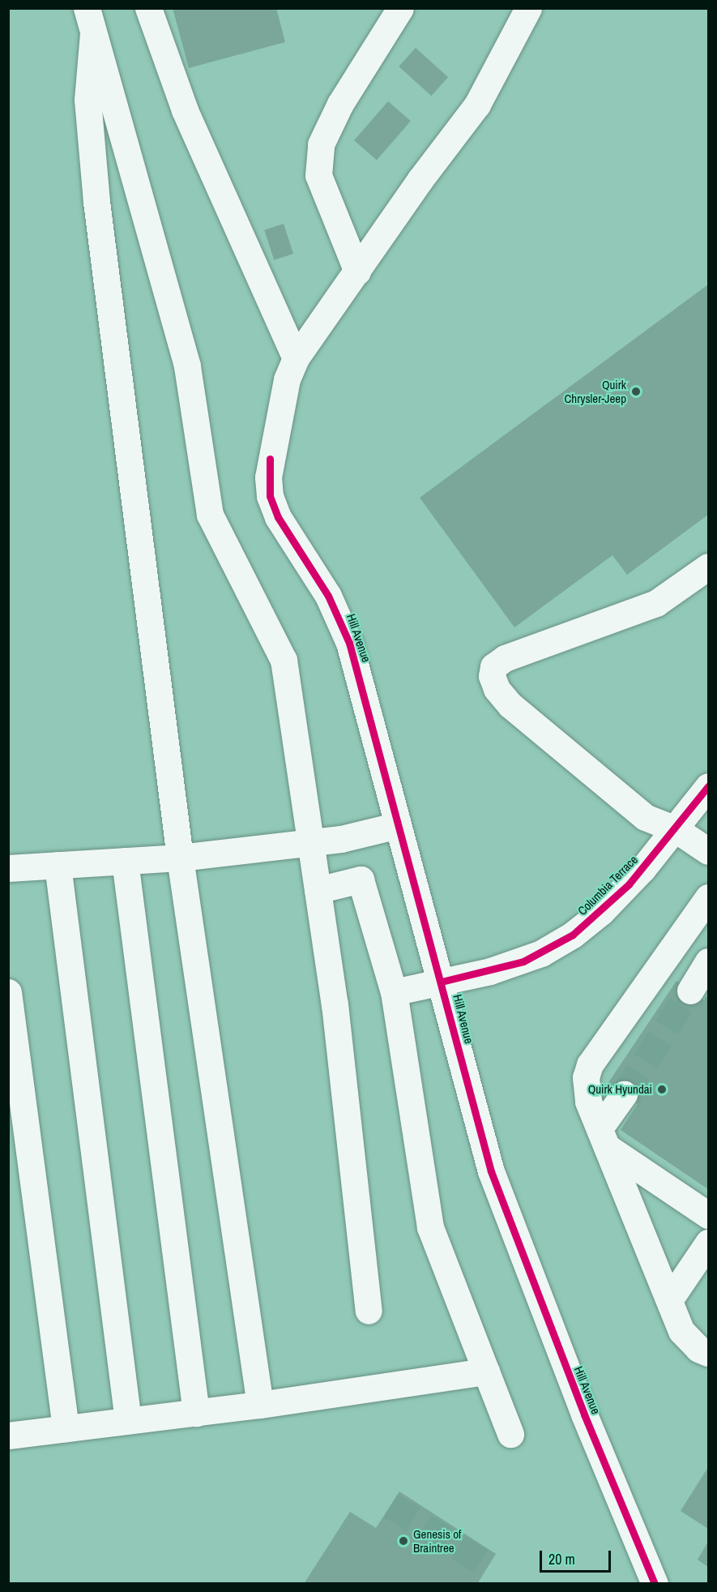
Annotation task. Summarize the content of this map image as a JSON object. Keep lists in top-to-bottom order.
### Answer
{
  "streets": {
    "street": ["Hill Avenue", "Columbia Terrace"]
  },
  "crossings": [
    ["Hill Avenue", "Columbia Terrace"]
  ],
  "places": ["Quirk Chrysler-Jeep", "Quirk Hyundai", "Genesis of Braintree"],
  "scale_bar": "20 m"
}
